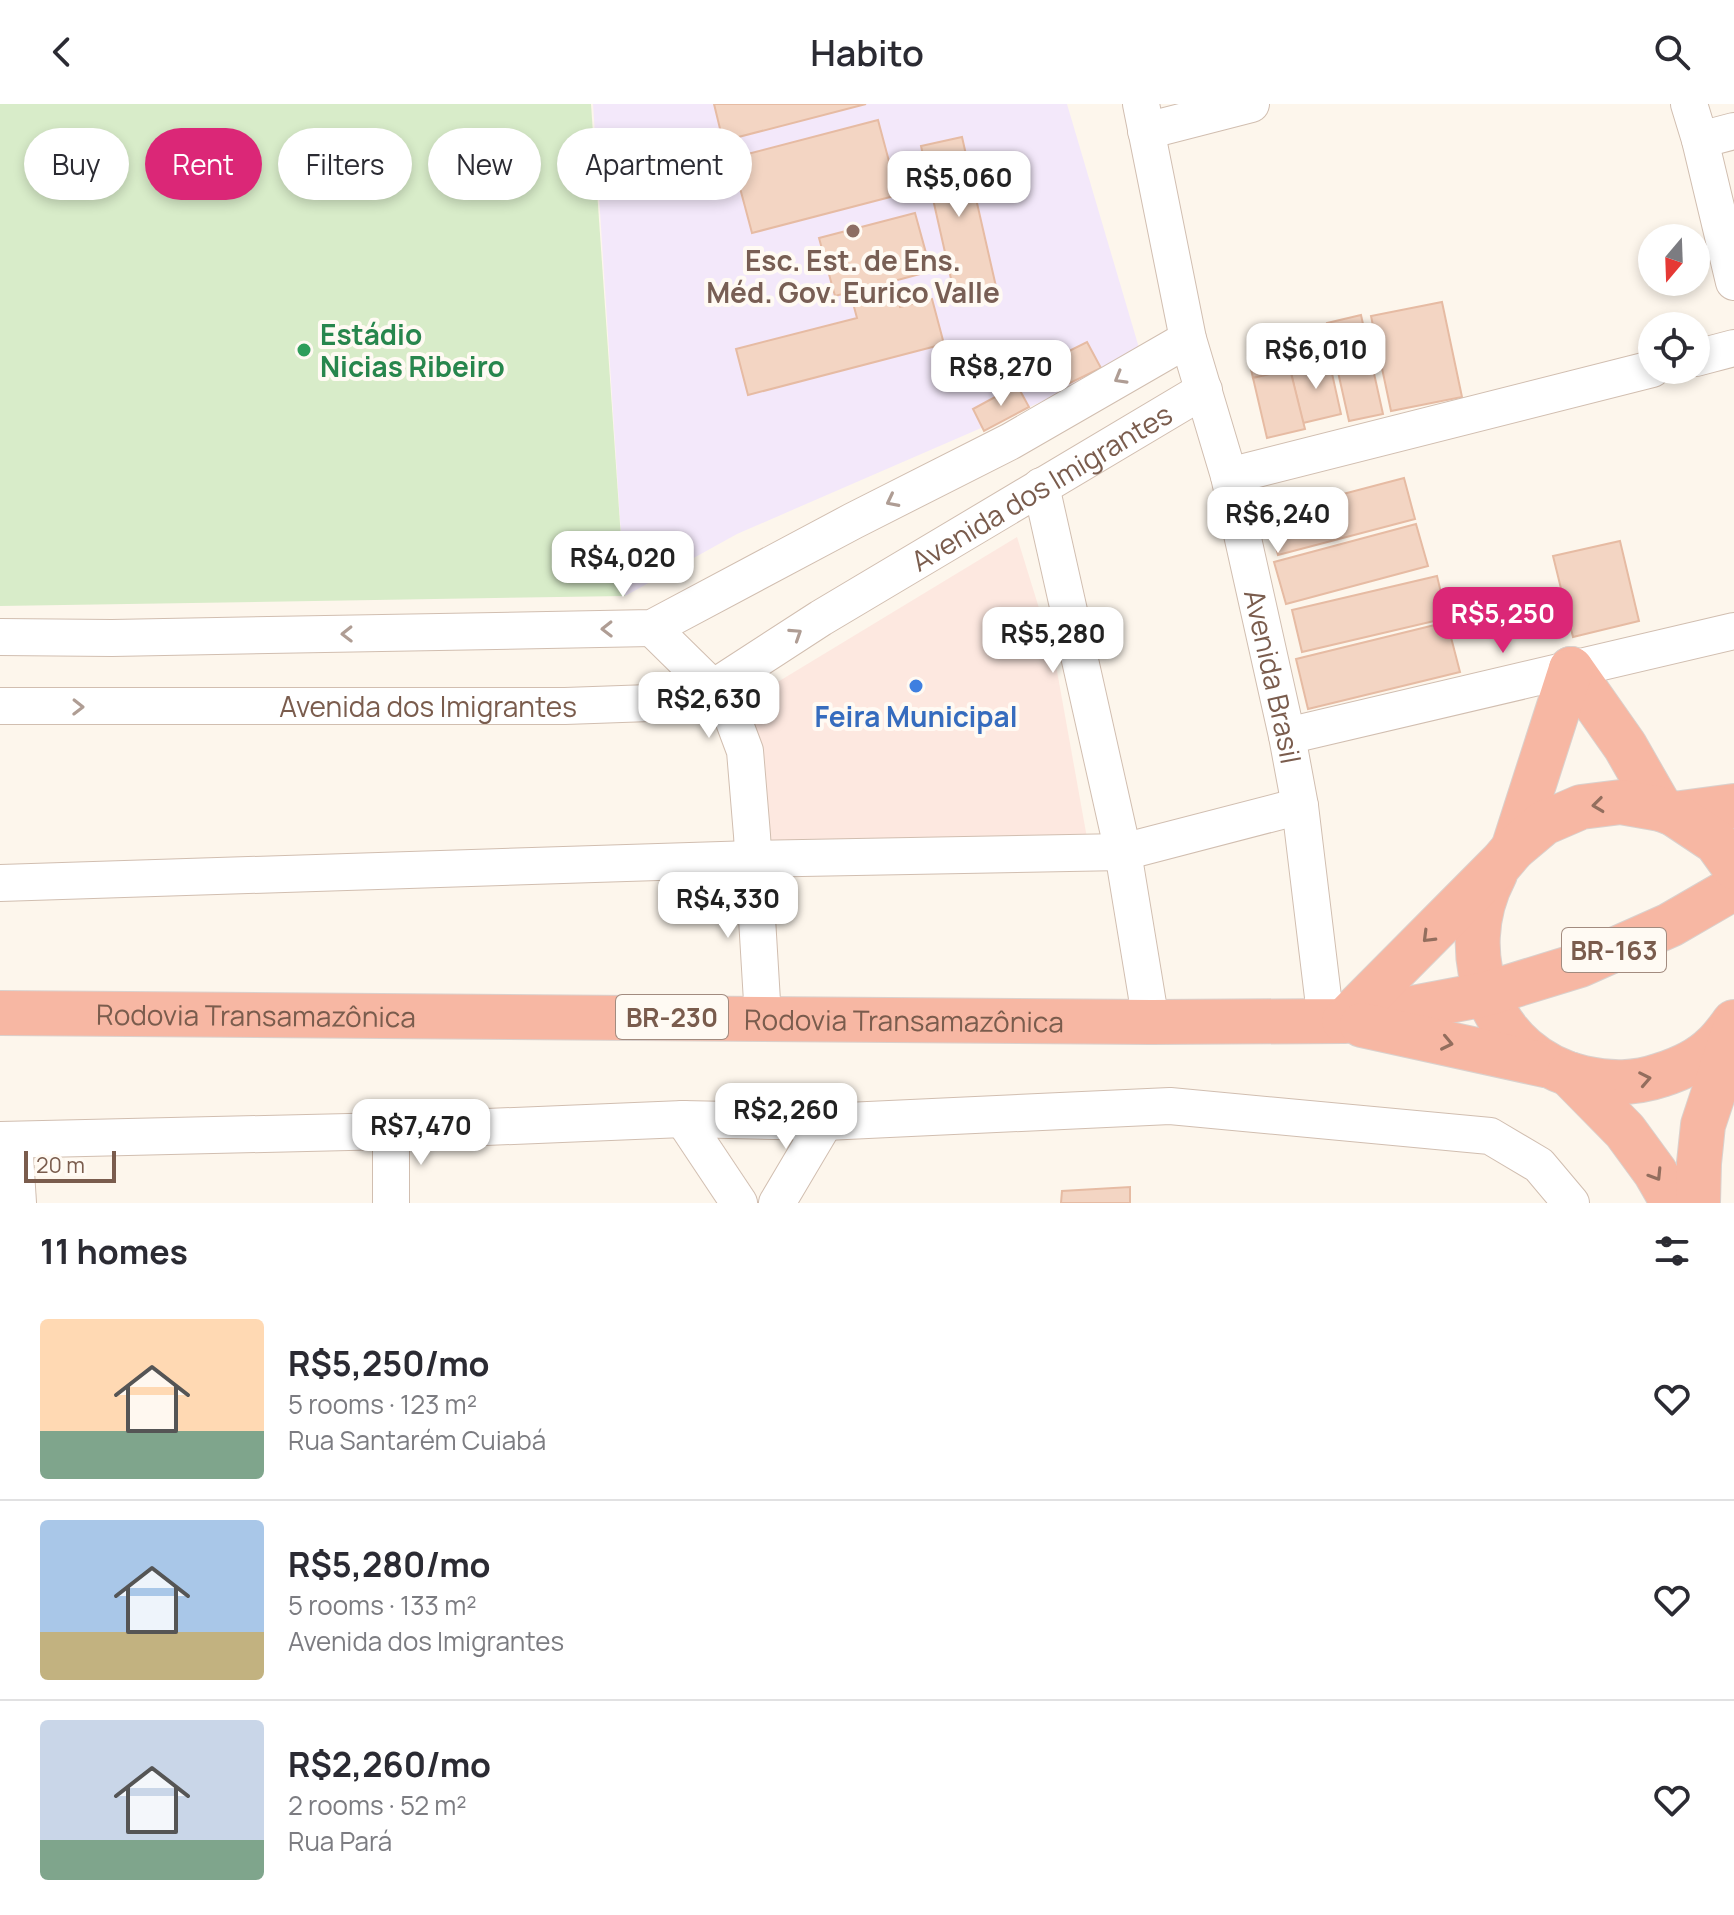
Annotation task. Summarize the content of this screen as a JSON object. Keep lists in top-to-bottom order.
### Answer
{
  "streets": {
    "highway": ["BR-163", "Rodovia Transamazônica", "BR-230"],
    "street": ["Avenida dos Imigrantes", "Avenida Brasil"]
  },
  "crossings": [
    ["Avenida dos Imigrantes", "Avenida Brasil"],
    ["Avenida Brasil", "Rodovia Transamazônica"]
  ],
  "places": ["Esc. Est. de Ens. Méd. Gov. Eurico Valle", "Estádio Nicias Ribeiro", "Feira Municipal"],
  "scale_bar": "20 m",
  "north": "bottom",
  "page": {
    "header": "Habito",
    "chip": [
      "Buy",
      "Rent",
      "Filters",
      "New",
      "Apartment"
    ],
    "price": [
      "R$5,060",
      "R$6,010",
      "R$8,270",
      "R$6,240",
      "R$4,020",
      "R$5,250",
      "R$5,280",
      "R$2,630",
      "R$4,330",
      "R$2,260",
      "R$7,470"
    ],
    "scale": "20 m",
    "heading": "11 homes",
    "list": [
      {
        "name": "R$5,250/mo",
        "note": "5 rooms · 123 m² · Rua Santarém Cuiabá"
      },
      {
        "name": "R$5,280/mo",
        "note": "5 rooms · 133 m² · Avenida dos Imigrantes"
      },
      {
        "name": "R$2,260/mo",
        "note": "2 rooms · 52 m² · Rua Pará"
      }
    ]
  }
}
